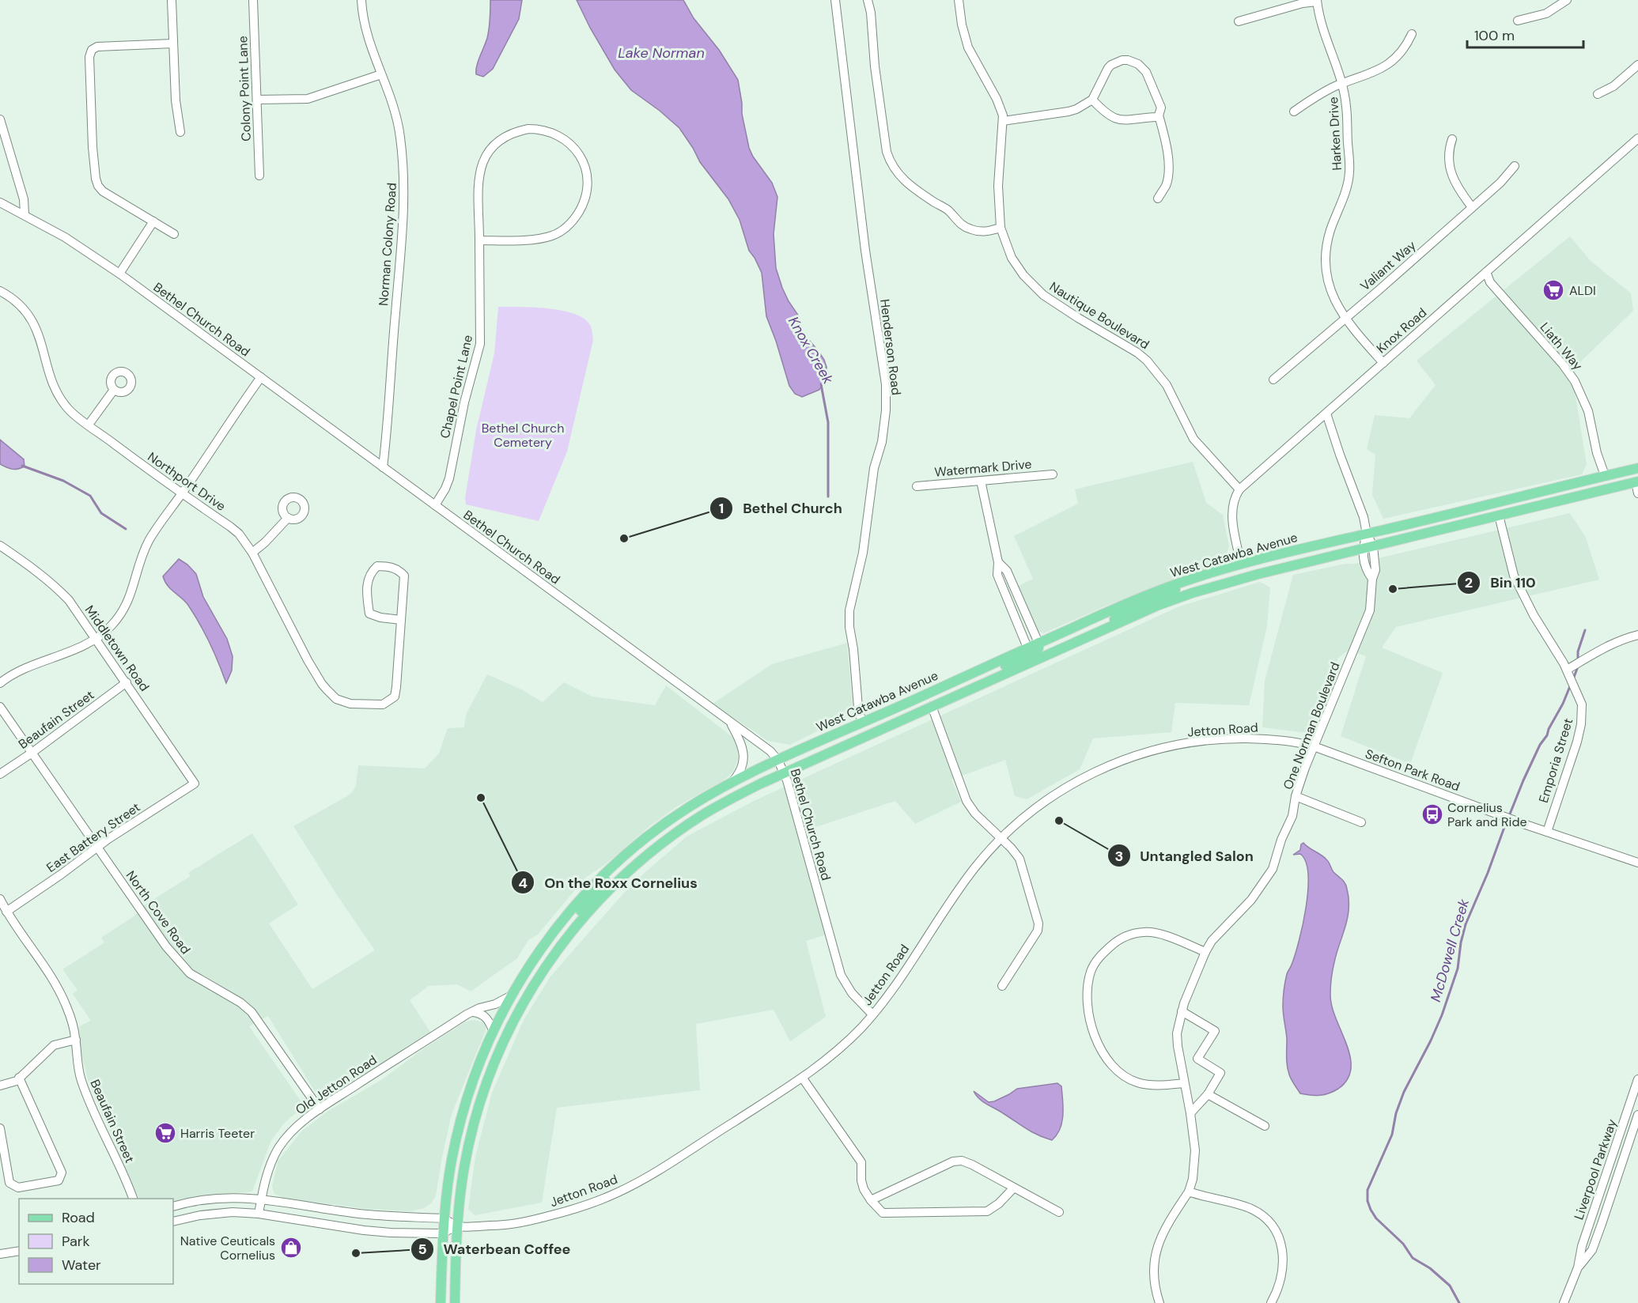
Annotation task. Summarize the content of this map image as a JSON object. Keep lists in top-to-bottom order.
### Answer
{
  "streets": {
    "main road": ["West Catawba Avenue"],
    "street": [
      "Colony Point Lane",
      "Harken Drive",
      "Norman Colony Road",
      "Valiant Way",
      "Nautique Boulevard",
      "Bethel Church Road",
      "Knox Road",
      "Liath Way",
      "Henderson Road",
      "Chapel Point Lane",
      "Watermark Drive",
      "Northport Drive",
      "Middletown Road",
      "Beaufain Street",
      "One Norman Boulevard",
      "Jetton Road",
      "Emporia Street",
      "Sefton Park Road",
      "East Battery Street",
      "North Cove Road",
      "Old Jetton Road",
      "Liverpool Parkway"
    ]
  },
  "crossings": [
    ["Harken Drive", "Valiant Way"],
    ["Harken Drive", "Knox Road"],
    ["Norman Colony Road", "Bethel Church Road"],
    ["Nautique Boulevard", "Knox Road"],
    ["Bethel Church Road", "Chapel Point Lane"],
    ["Bethel Church Road", "West Catawba Avenue"],
    ["Bethel Church Road", "Jetton Road"],
    ["Knox Road", "Liath Way"],
    ["Knox Road", "One Norman Boulevard"],
    ["Liath Way", "West Catawba Avenue"],
    ["Henderson Road", "West Catawba Avenue"],
    ["West Catawba Avenue", "One Norman Boulevard"],
    ["West Catawba Avenue", "Jetton Road"],
    ["West Catawba Avenue", "Emporia Street"],
    ["West Catawba Avenue", "Old Jetton Road"],
    ["Middletown Road", "Beaufain Street"],
    ["Middletown Road", "East Battery Street"],
    ["Beaufain Street", "East Battery Street"],
    ["Beaufain Street", "North Cove Road"],
    ["One Norman Boulevard", "Jetton Road"],
    ["One Norman Boulevard", "Sefton Park Road"],
    ["Jetton Road", "Sefton Park Road"],
    ["Jetton Road", "Old Jetton Road"],
    ["Emporia Street", "Sefton Park Road"],
    ["East Battery Street", "North Cove Road"],
    ["North Cove Road", "Old Jetton Road"]
  ],
  "water": ["Lake Norman", "Knox Creek", "McDowell Creek"],
  "parks": ["Bethel Church Cemetery"],
  "places": {
    "supermarket": ["ALDI", "Harris Teeter"],
    "other": [
      "Bethel Church",
      "Bin 110",
      "On the Roxx Cornelius",
      "Untangled Salon",
      "Waterbean Coffee"
    ],
    "bus stop": ["Cornelius Park and Ride"],
    "shop": ["Native Ceuticals Cornelius"]
  },
  "legend": ["Road", "Park", "Water"],
  "scale_bar": "100 m"
}
